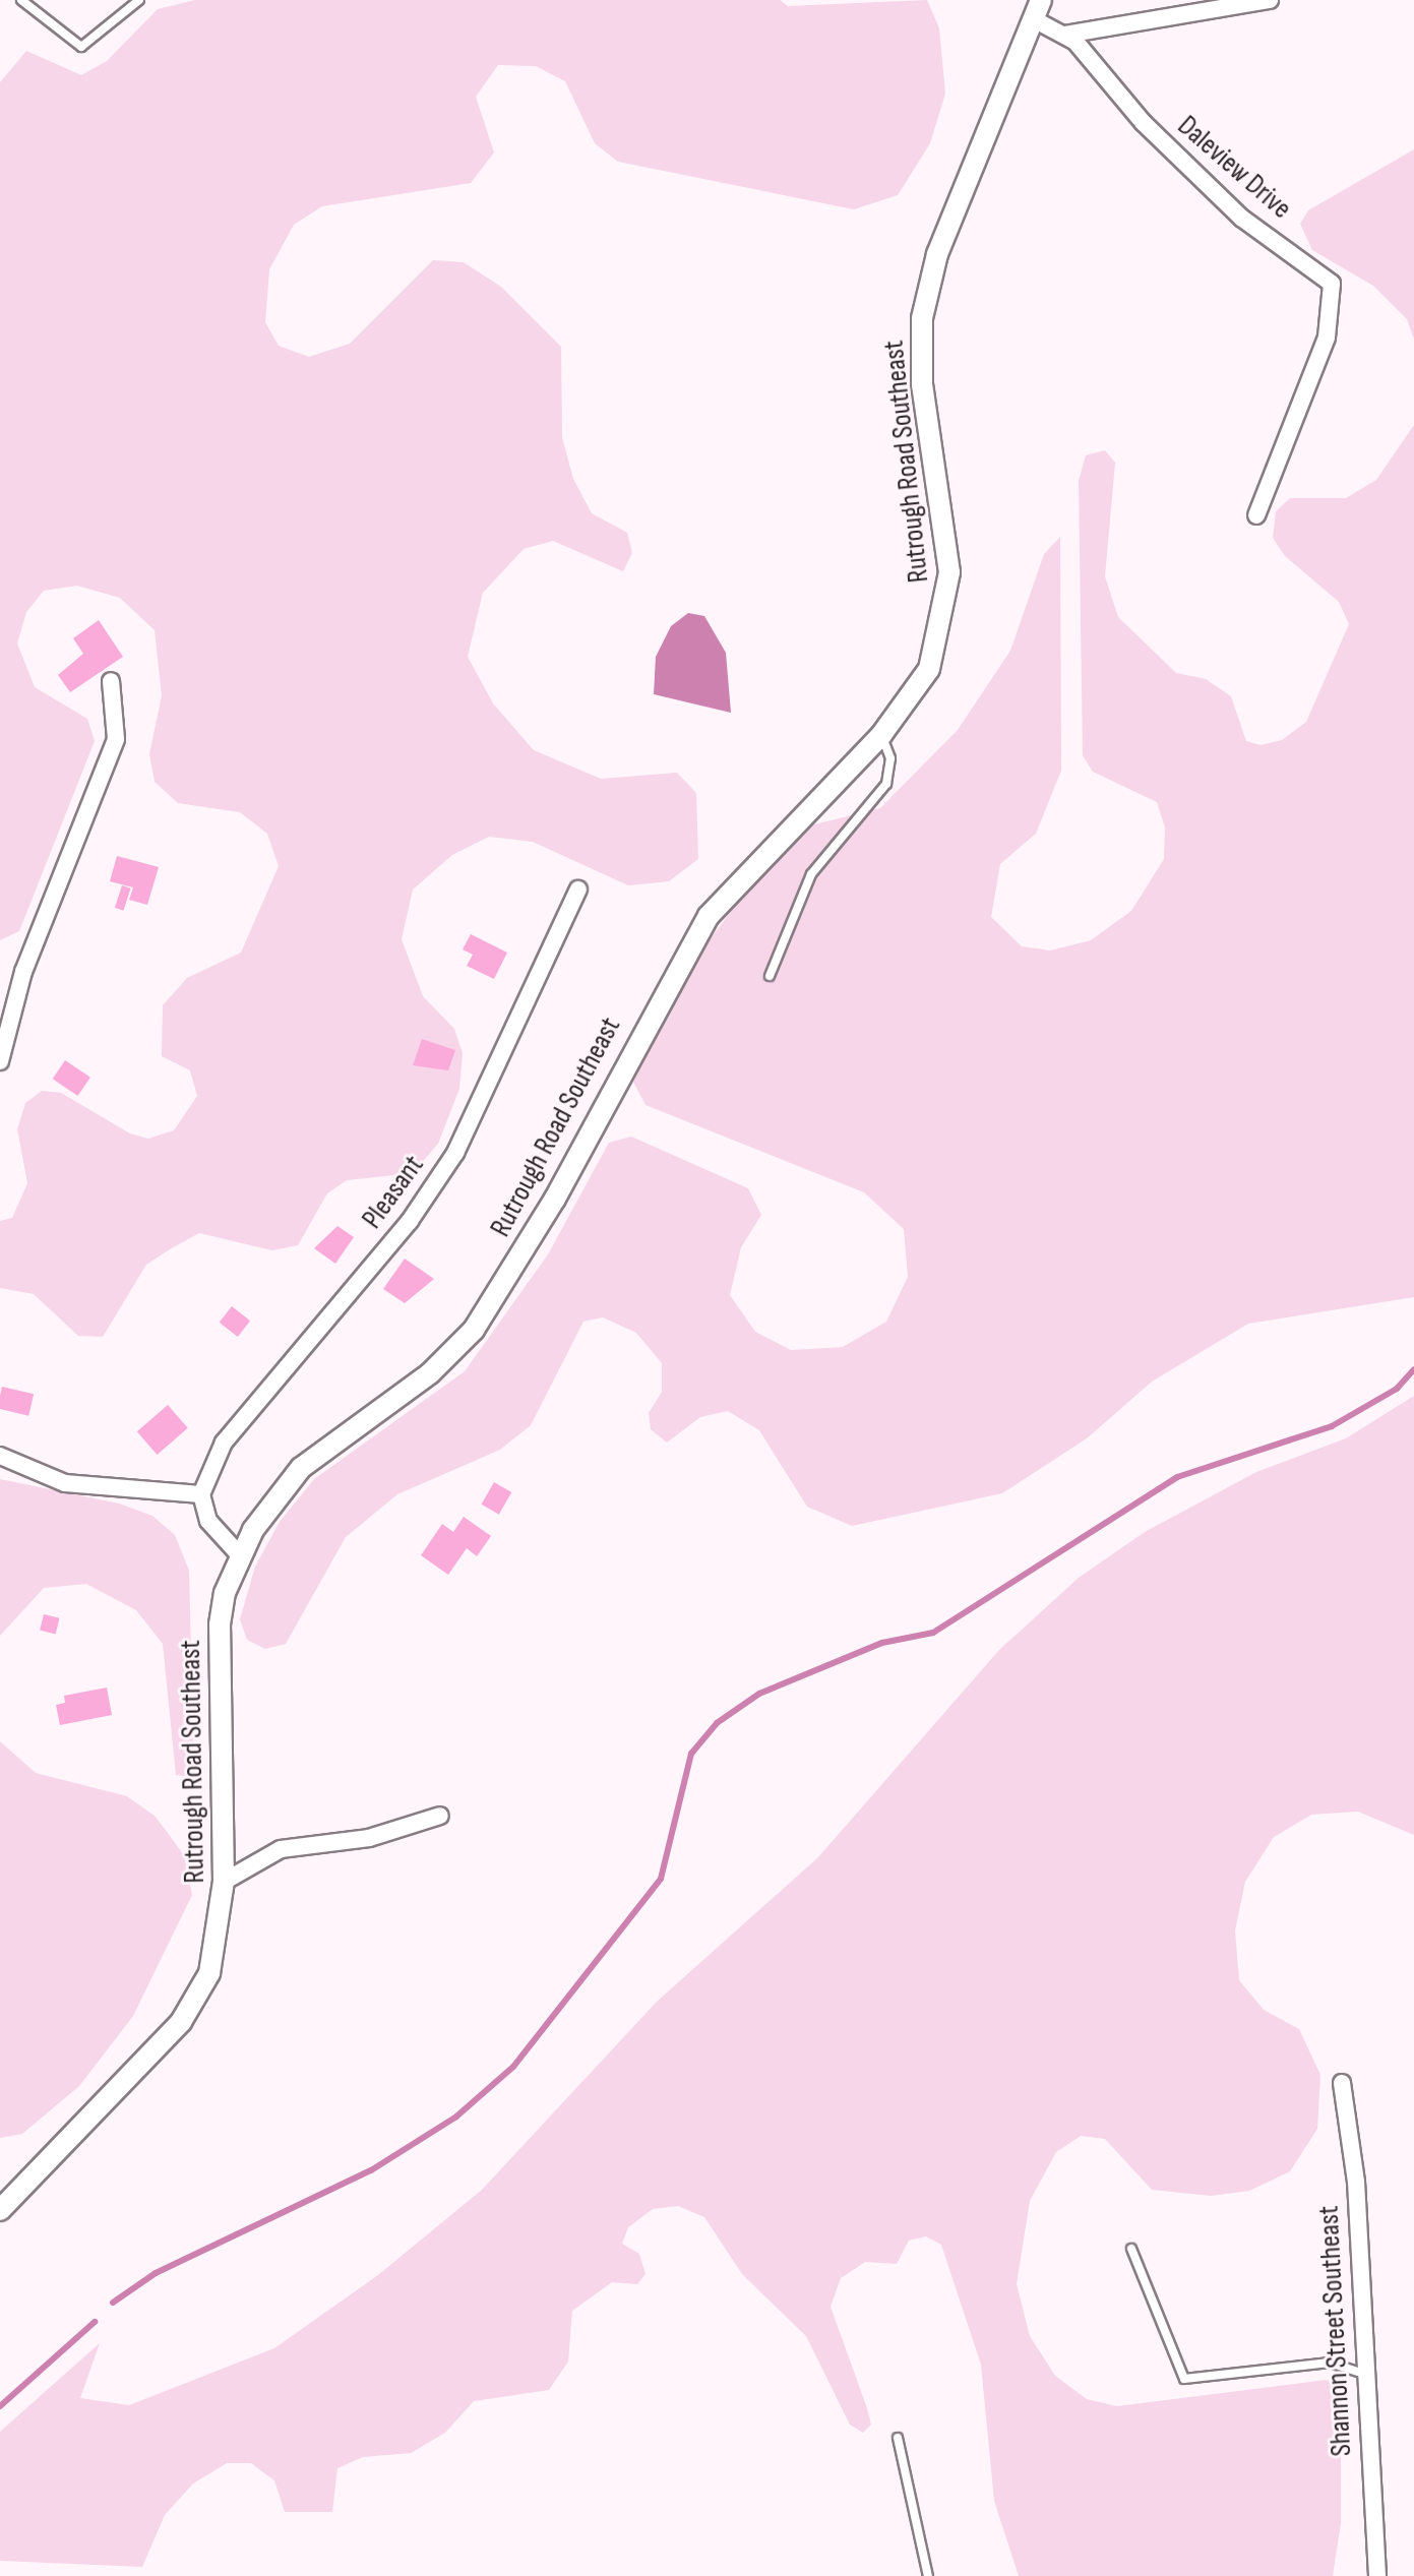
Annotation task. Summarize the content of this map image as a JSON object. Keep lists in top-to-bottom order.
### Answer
{
  "streets": {
    "street": [
      "Daleview Drive",
      "Rutrough Road Southeast",
      "Pleasant",
      "Shannon Street Southeast"
    ]
  },
  "crossings": [
    ["Daleview Drive", "Rutrough Road Southeast"]
  ]
}
